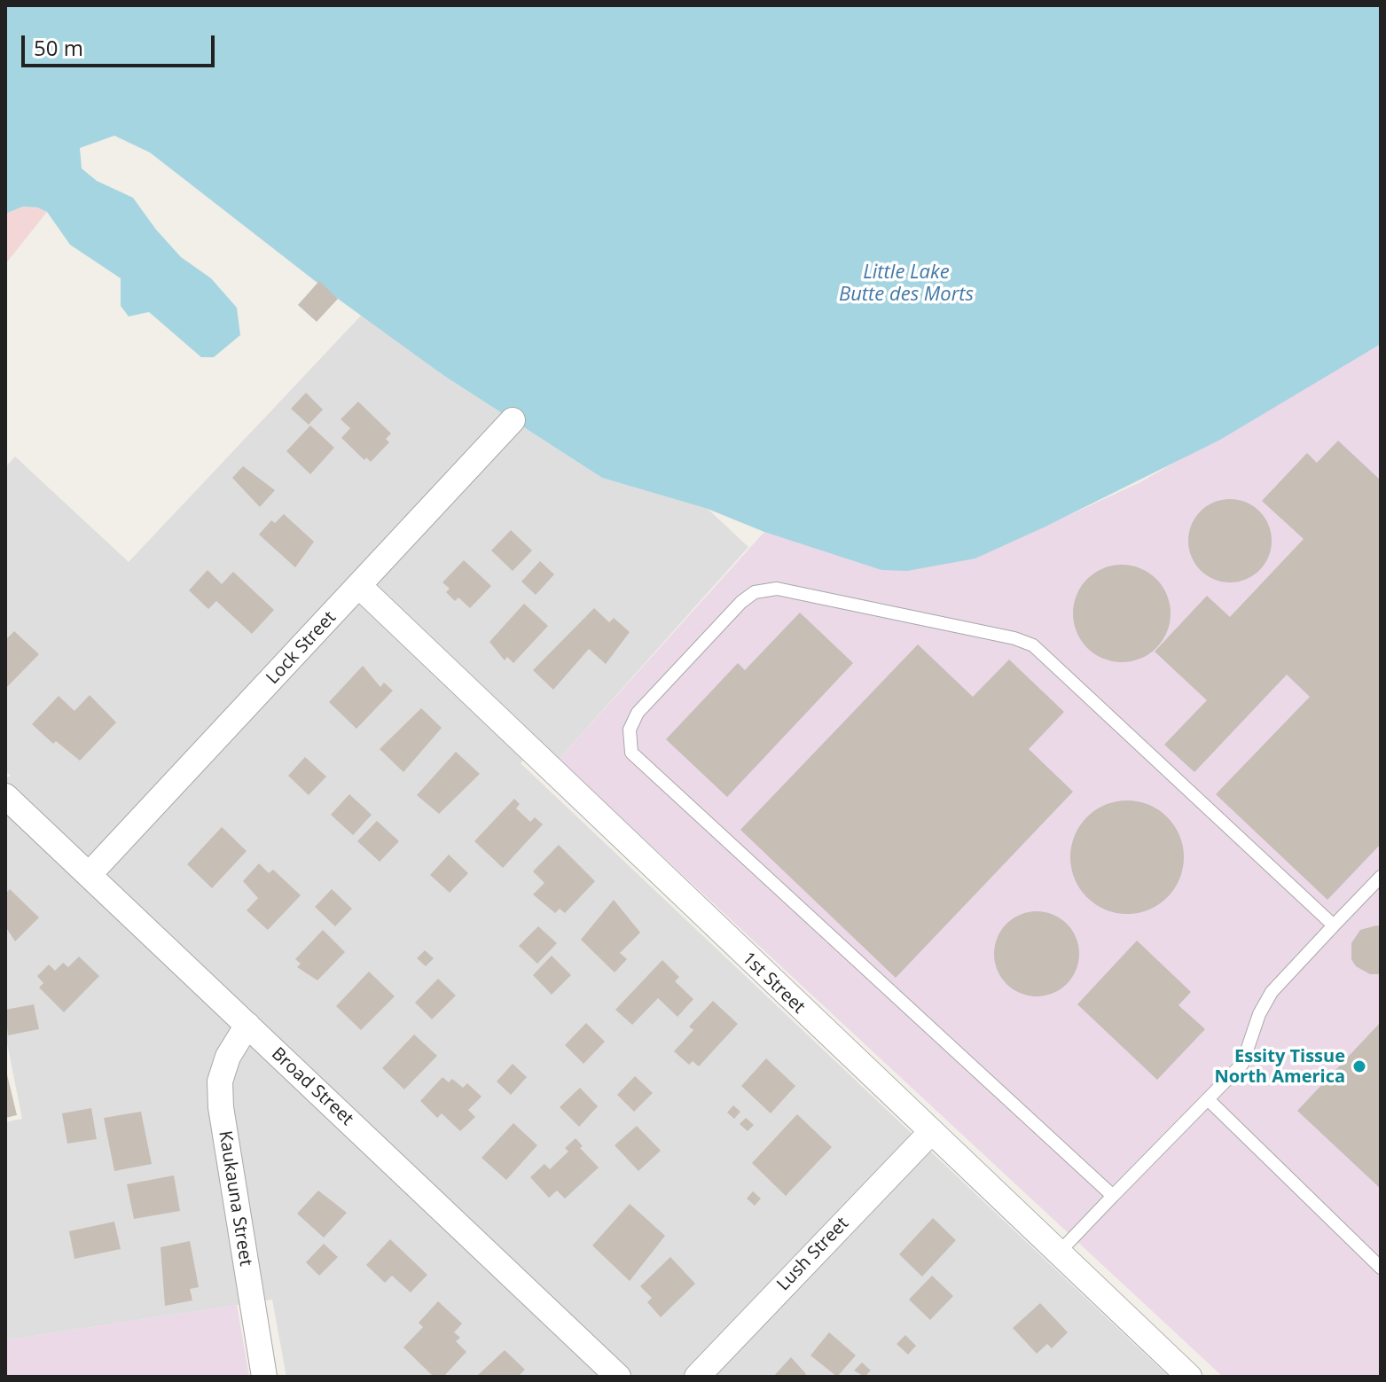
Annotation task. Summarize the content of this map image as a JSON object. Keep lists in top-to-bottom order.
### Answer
{
  "streets": {
    "street": [
      "Lock Street",
      "1st Street",
      "Broad Street",
      "Kaukauna Street",
      "Lush Street"
    ]
  },
  "crossings": [
    ["Lock Street", "1st Street"],
    ["Lock Street", "Broad Street"],
    ["1st Street", "Lush Street"],
    ["Broad Street", "Kaukauna Street"]
  ],
  "water": ["Little Lake Butte des Morts"],
  "places": ["Essity Tissue North America"],
  "scale_bar": "50 m"
}
